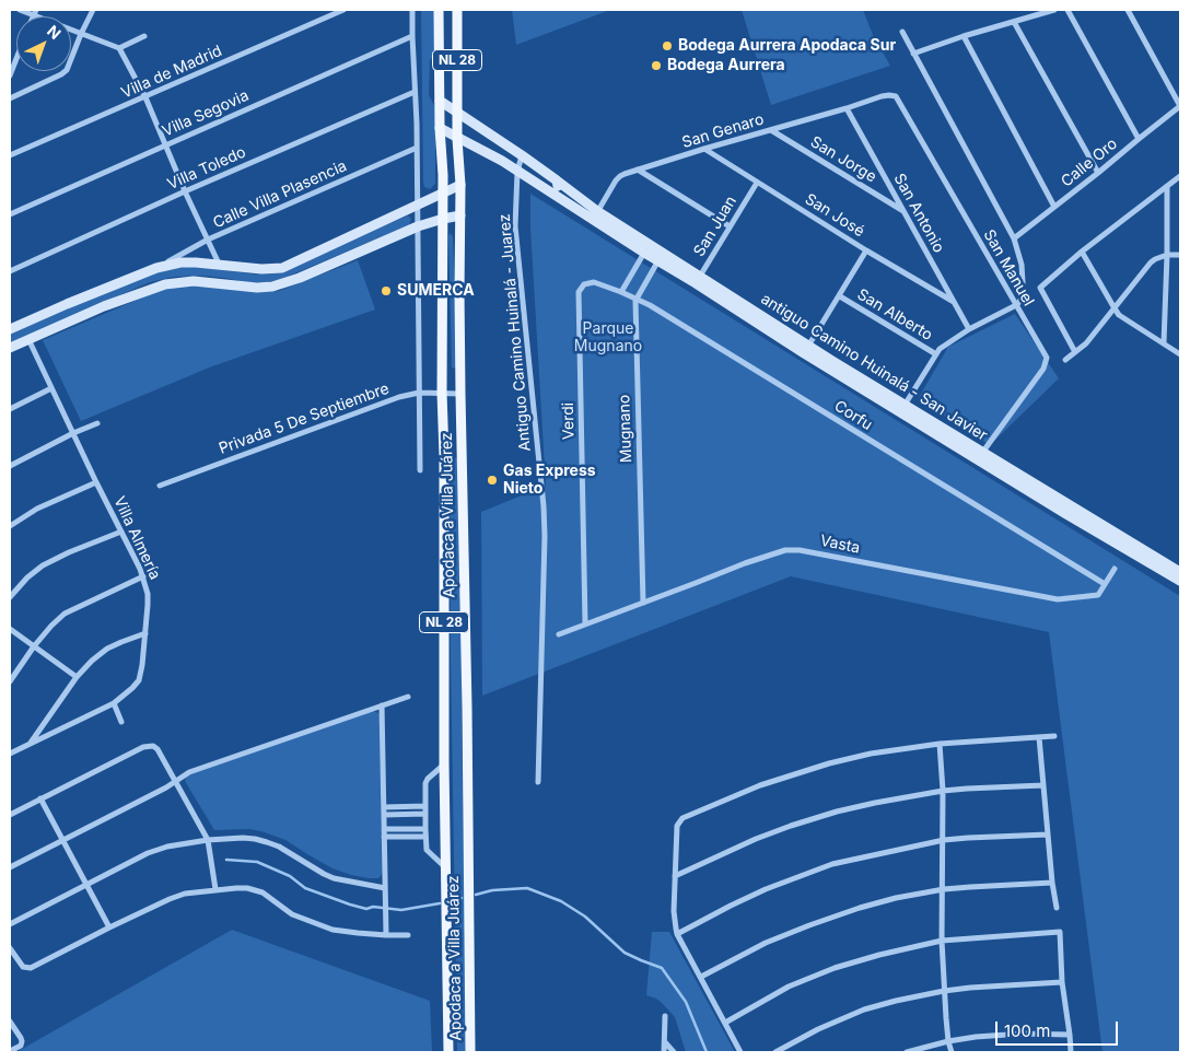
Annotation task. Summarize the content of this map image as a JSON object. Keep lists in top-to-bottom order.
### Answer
{
  "streets": {
    "main road": ["NL 28", "antiguo Camino Huinalá - San Javier", "Apodaca a Villa Juárez"],
    "street": [
      "Villa de Madrid",
      "Villa Segovia",
      "San Genaro",
      "San Jorge",
      "Calle Oro",
      "Villa Toledo",
      "Calle Villa Plasencia",
      "San Antonio",
      "San José",
      "San Juan",
      "San Manuel",
      "San Alberto",
      "Antiguo Camino Huinalá - Juarez",
      "Corfu",
      "Privada 5 De Septiembre",
      "Verdi",
      "Mugnano",
      "Villa Almería",
      "Vasta"
    ]
  },
  "crossings": [
    ["San Genaro", "San Jorge"],
    ["San Genaro", "San Antonio"],
    ["San Genaro", "San José"],
    ["San Genaro", "San Manuel"],
    ["San Jorge", "San Antonio"],
    ["San Antonio", "San José"],
    ["San José", "San Juan"],
    ["San Manuel", "antiguo Camino Huinalá - San Javier"],
    ["Corfu", "Verdi"],
    ["Corfu", "Mugnano"],
    ["Corfu", "Vasta"],
    ["Privada 5 De Septiembre", "Apodaca a Villa Juárez"],
    ["Verdi", "Vasta"],
    ["Mugnano", "Vasta"]
  ],
  "parks": ["Parque Mugnano"],
  "places": [
    "Bodega Aurrera Apodaca Sur",
    "Bodega Aurrera",
    "SUMERCA",
    "Gas Express Nieto"
  ],
  "scale_bar": "100 m",
  "north": "top right"
}
